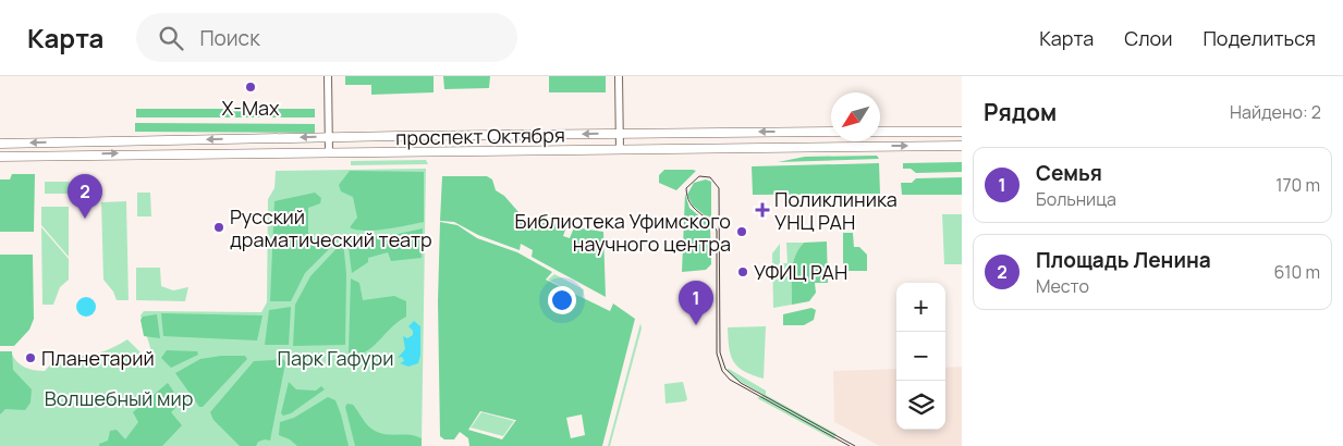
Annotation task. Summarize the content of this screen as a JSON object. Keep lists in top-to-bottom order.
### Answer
{
  "streets": {
    "main road": ["проспект Октября"]
  },
  "parks": ["Парк Гафури", "Волшебный мир"],
  "places": {
    "other": [
      "X-Max",
      "Русский драматический театр",
      "Библиотека Уфимского научного центра",
      "УФИЦ РАН",
      "Планетарий"
    ],
    "health": ["Поликлиника УНЦ РАН"]
  },
  "north": "bottom left",
  "page": {
    "header": "Карта",
    "search": "Поиск",
    "nav": ["Карта", "Слои", "Поделиться"],
    "heading": ["Рядом", "Найдено: 2"],
    "list": [
      {
        "mark": "1",
        "name": "Семья",
        "note": "Больница",
        "value": "170 m"
      },
      {
        "mark": "2",
        "name": "Площадь Ленина",
        "note": "Место",
        "value": "610 m"
      }
    ],
    "pins": ["2", "1"],
    "map_buttons": ["+", "−"]
  }
}
